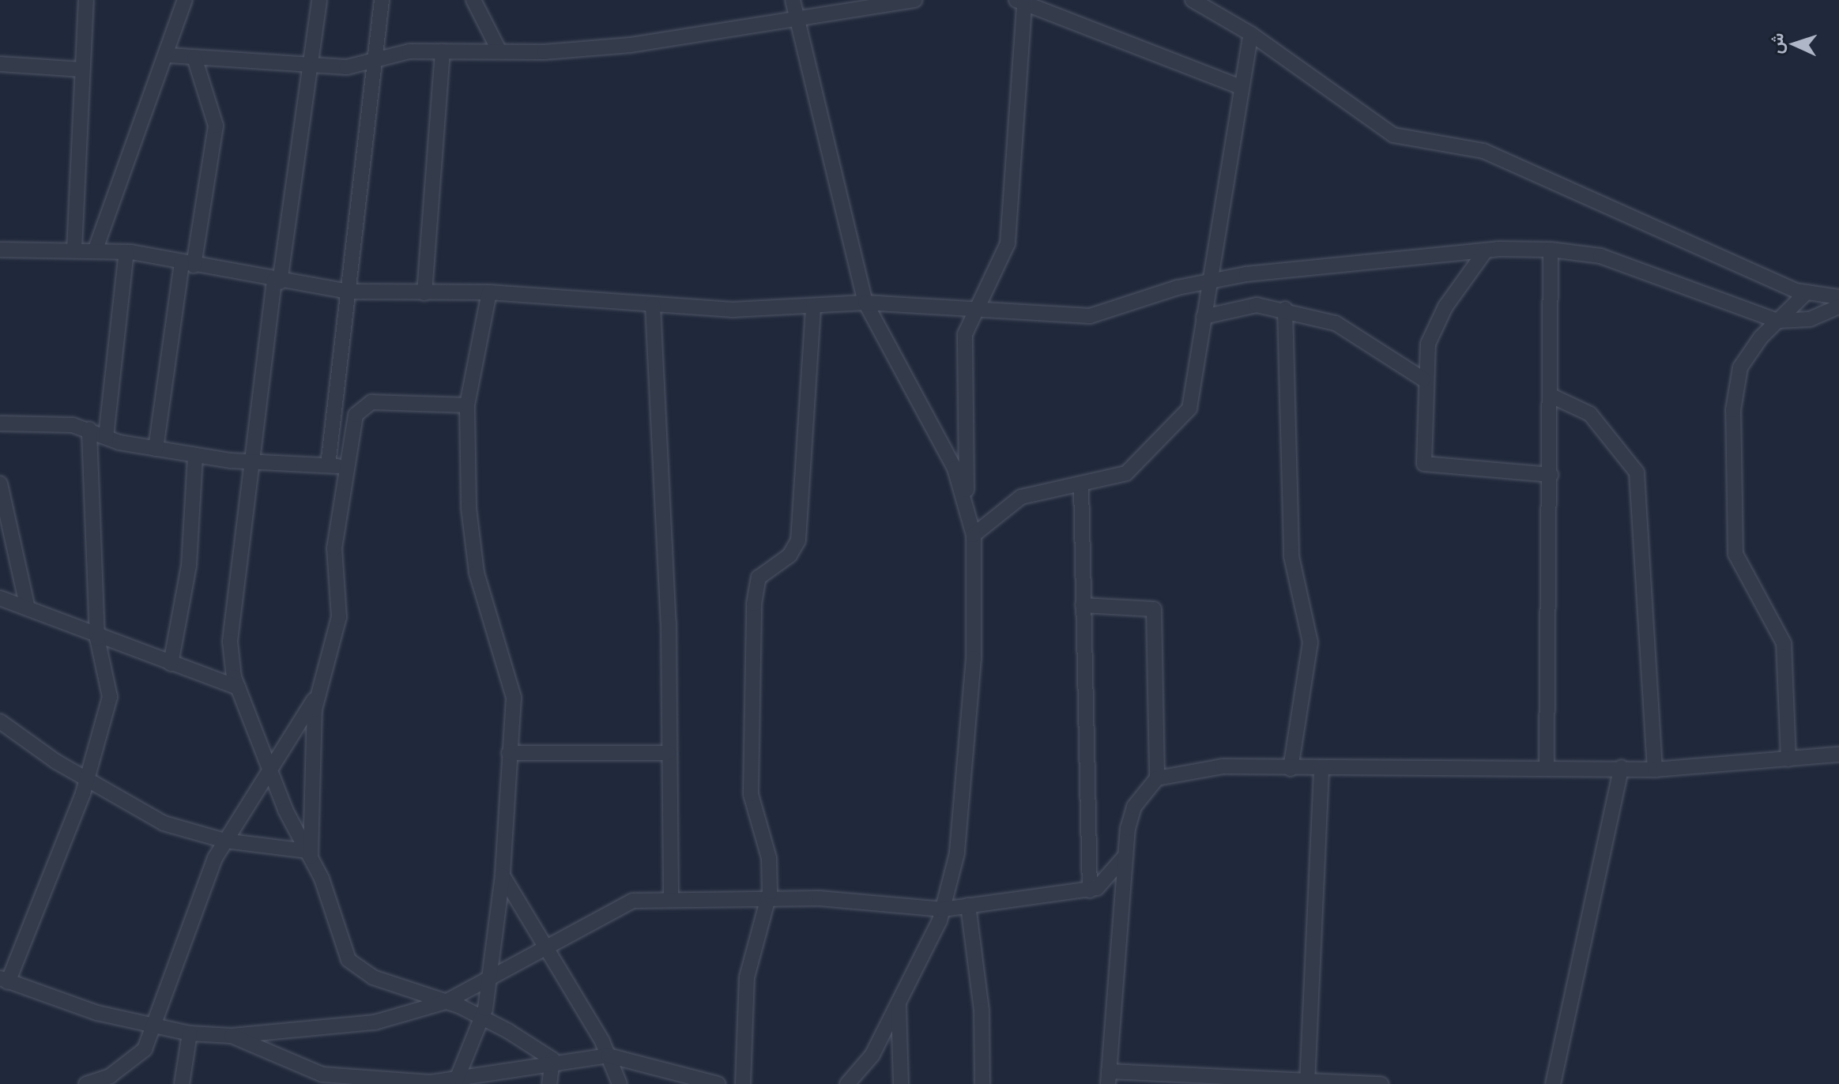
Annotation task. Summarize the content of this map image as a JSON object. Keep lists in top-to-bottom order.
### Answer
{
  "north": "left"
}
